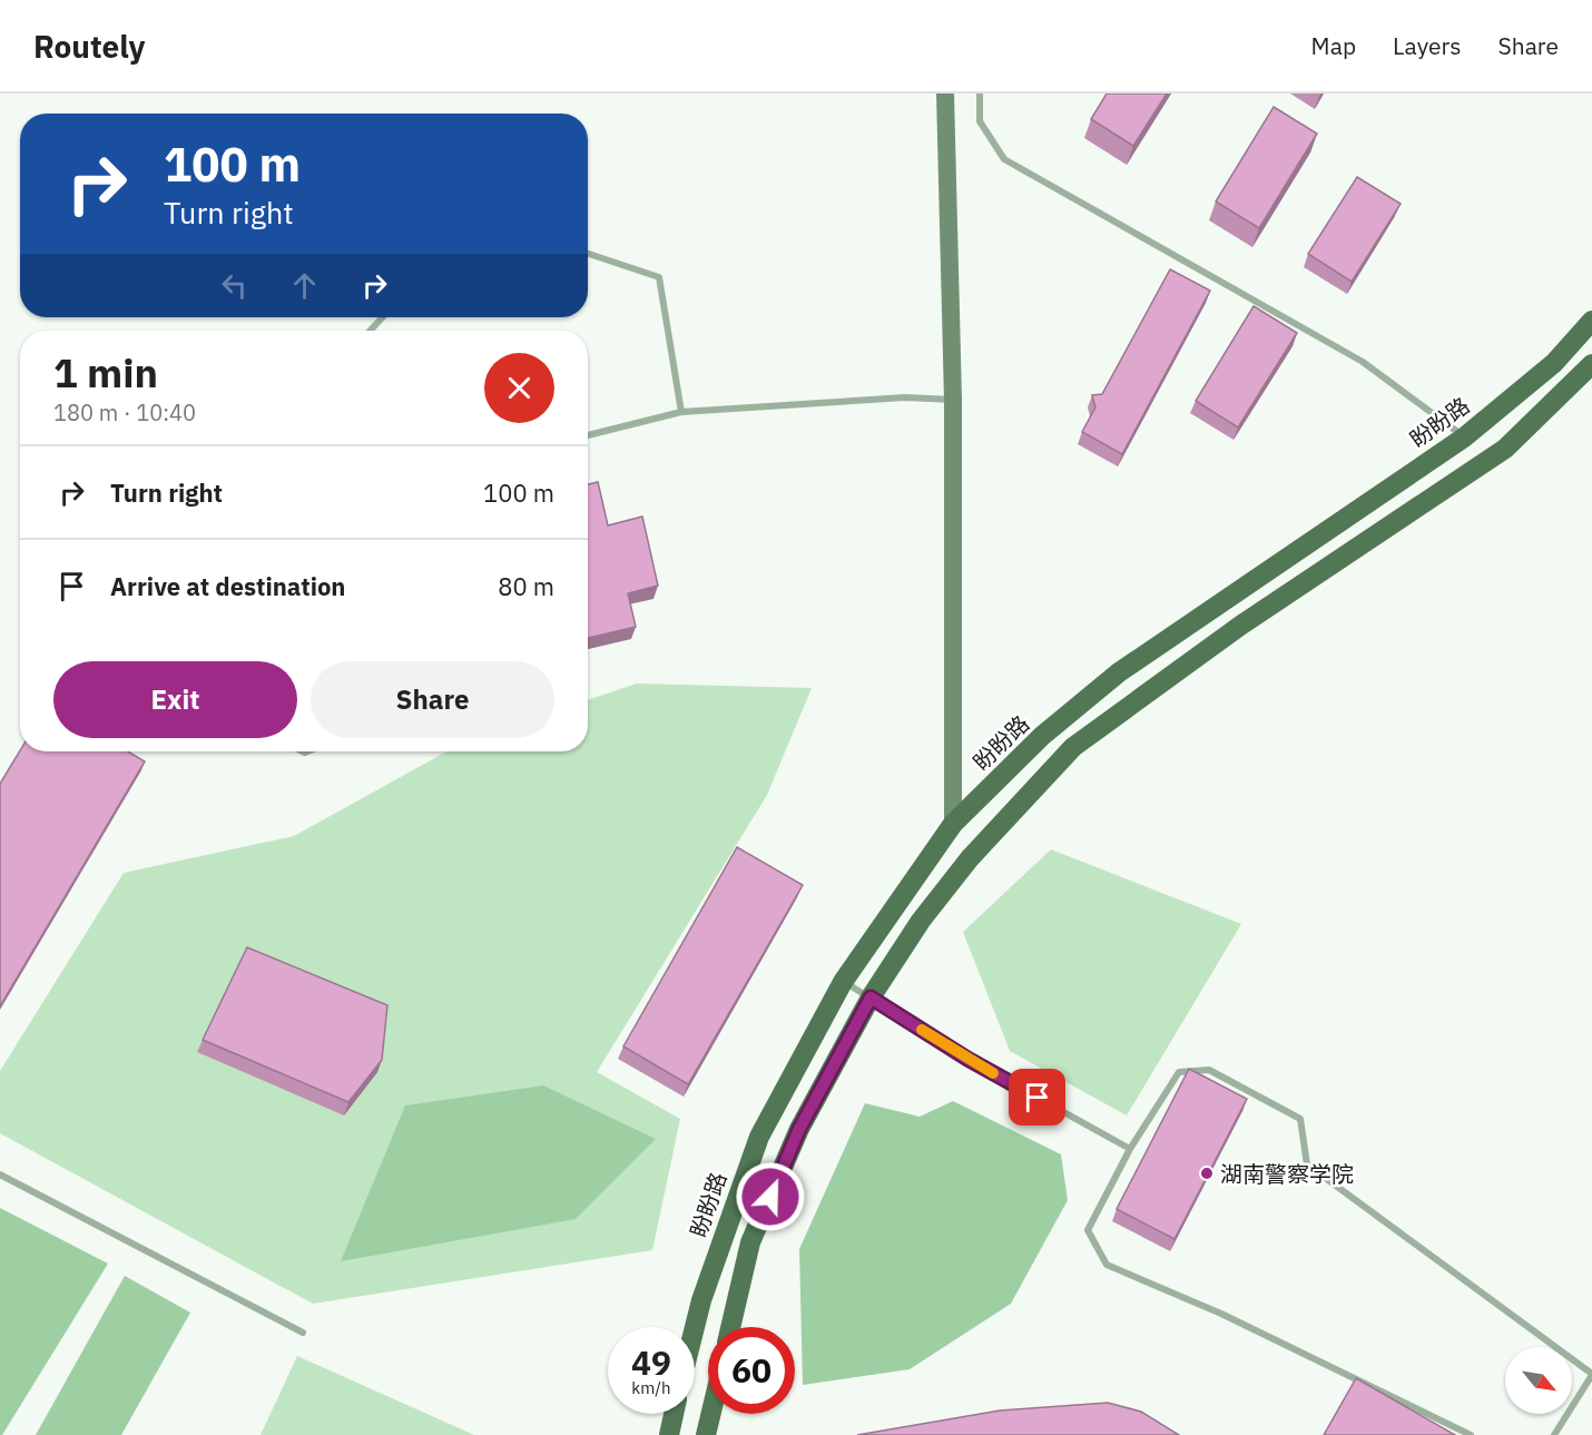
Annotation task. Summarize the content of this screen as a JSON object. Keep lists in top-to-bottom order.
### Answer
{
  "streets": {
    "main road": ["盼盼路"]
  },
  "places": ["湖南警察学院"],
  "north": "bottom right",
  "page": {
    "header": "Routely",
    "nav": ["Map", "Layers", "Share"],
    "turn": ["100 m", "Turn right"],
    "heading": ["1 min", "180 m · 10:40"],
    "list": [
      {
        "name": "Turn right",
        "value": "100 m"
      },
      {
        "name": "Arrive at destination",
        "value": "80 m"
      }
    ],
    "buttons": ["Exit", "Share"],
    "speed": "49 km/h",
    "limit": "60"
  }
}
